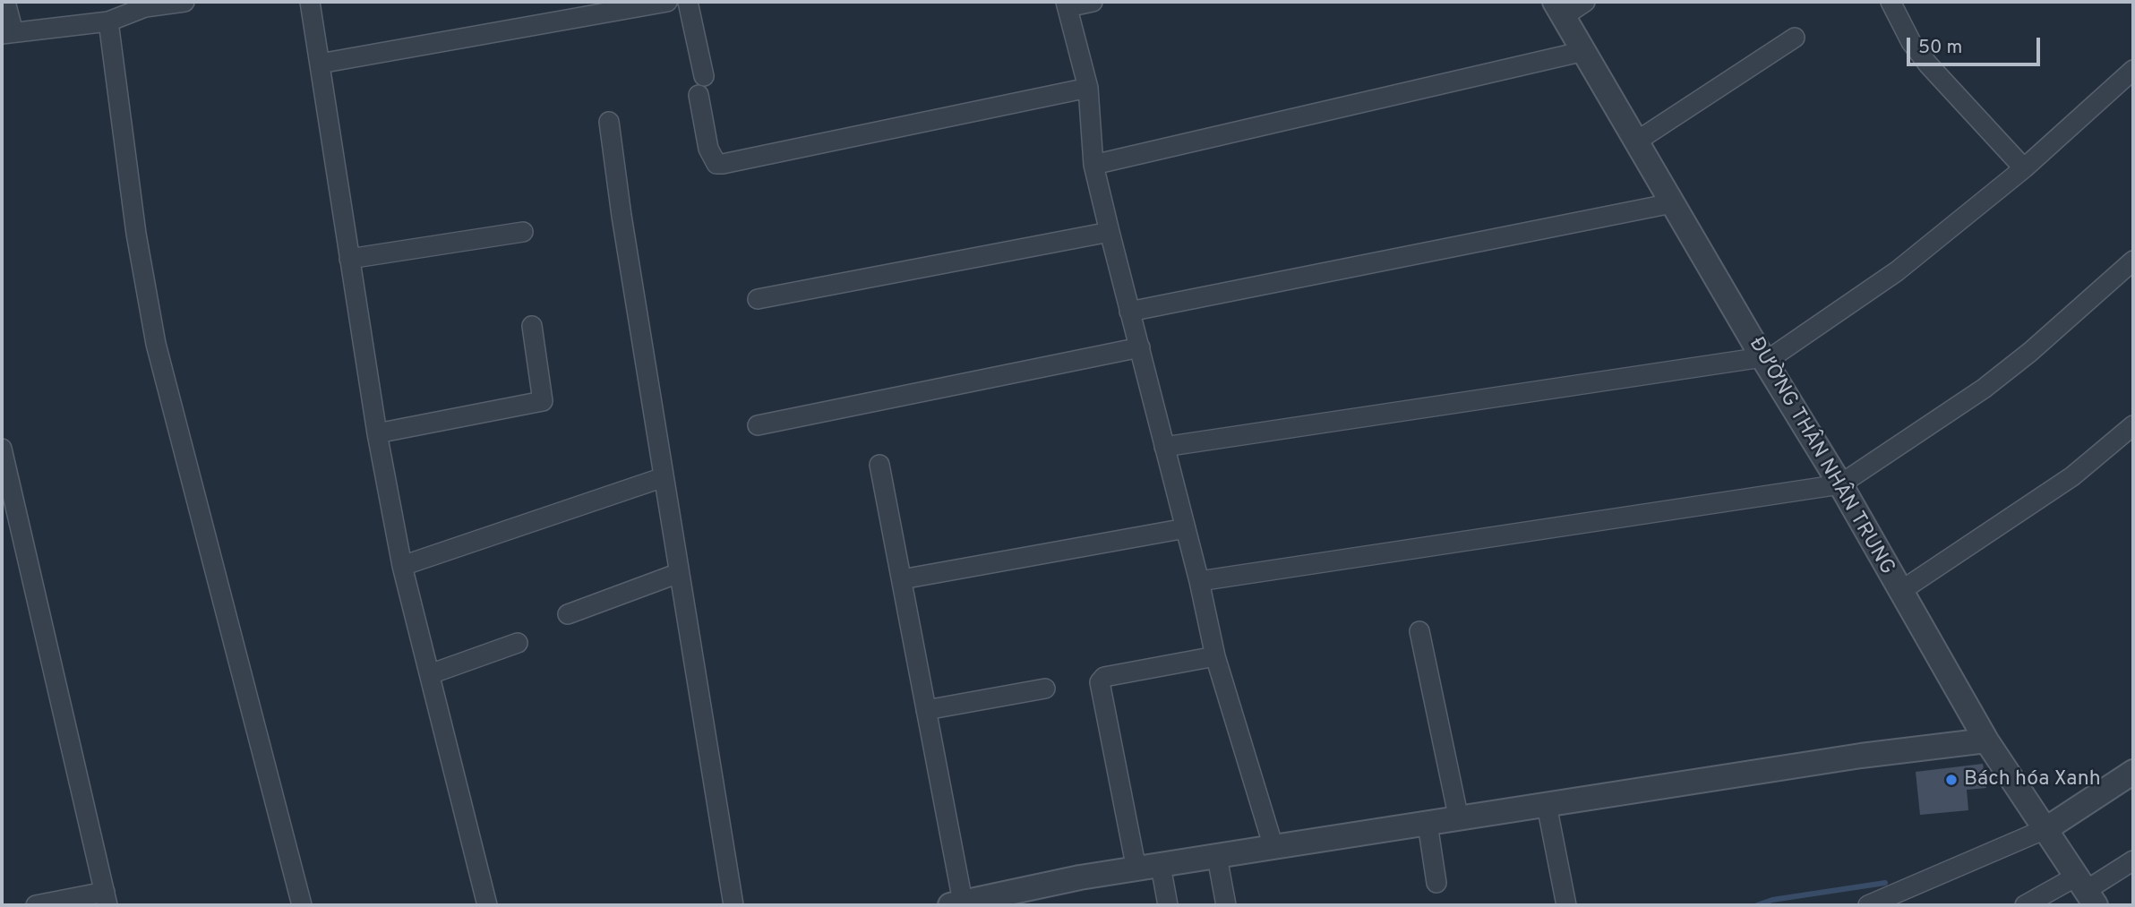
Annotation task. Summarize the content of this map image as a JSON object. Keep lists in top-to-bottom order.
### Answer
{
  "streets": {
    "street": ["ĐƯỜNG THÂN NHÂN TRUNG"]
  },
  "places": ["Bách hóa Xanh"],
  "scale_bar": "50 m"
}
